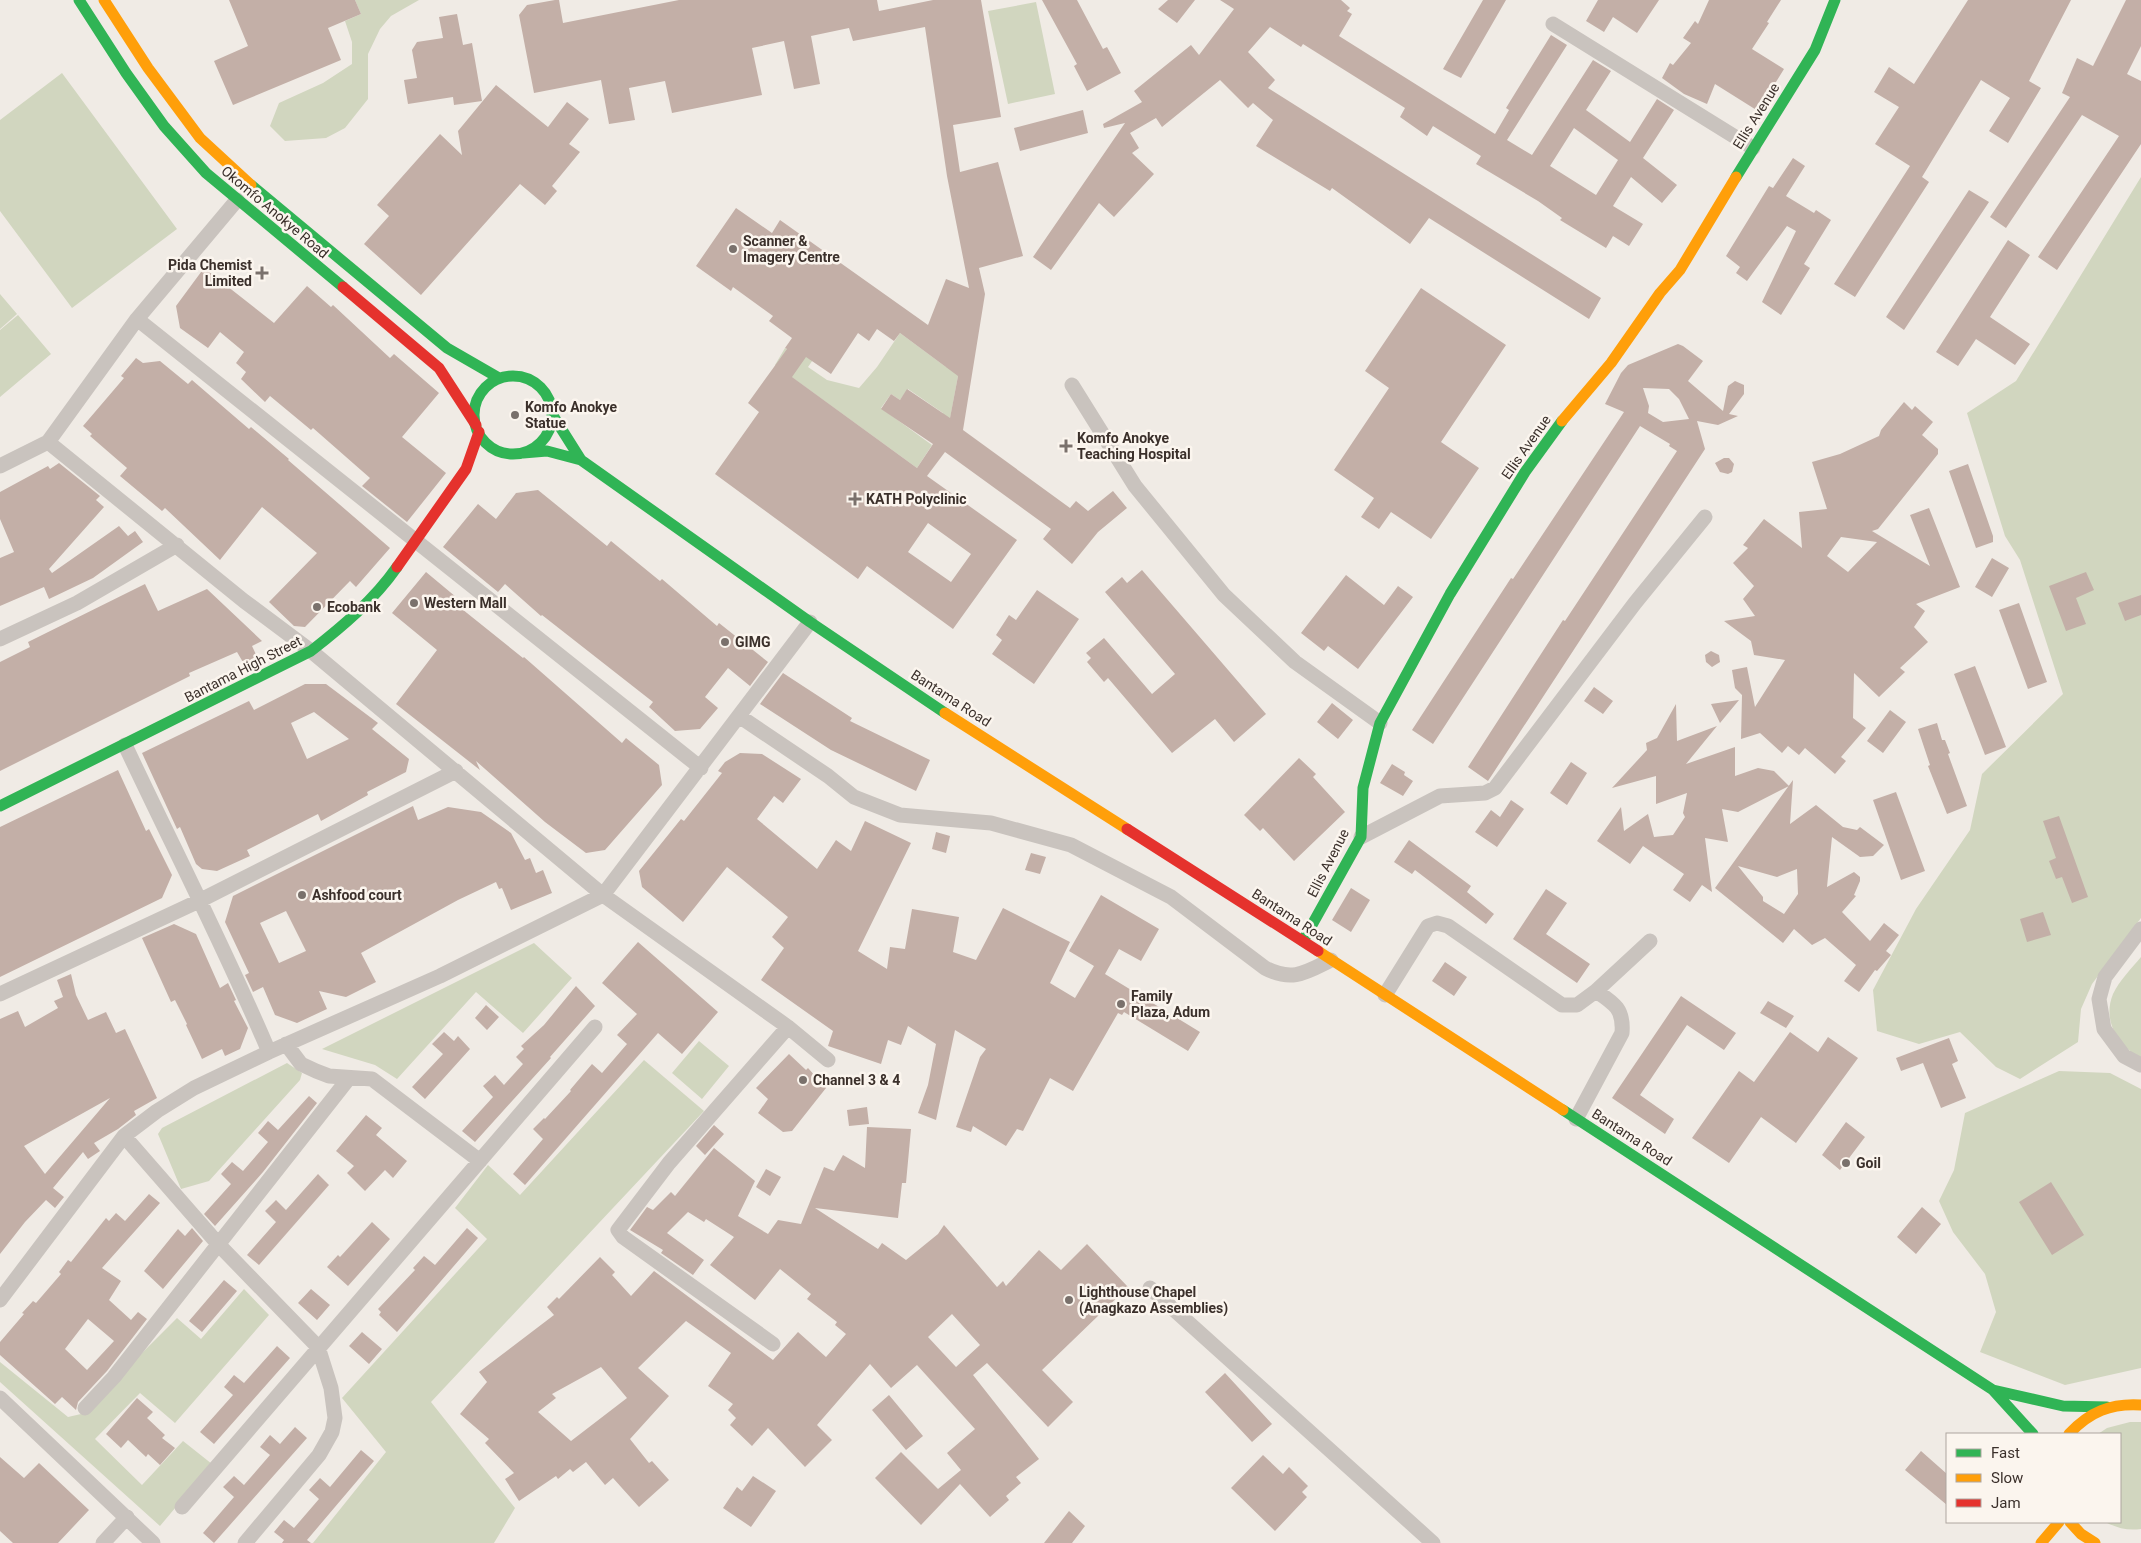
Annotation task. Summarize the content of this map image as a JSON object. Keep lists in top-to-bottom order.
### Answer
{
  "streets": {
    "main road": [
      "Ellis Avenue",
      "Okomfo Anokye Road",
      "Bantama High Street",
      "Bantama Road"
    ]
  },
  "crossings": [
    ["Ellis Avenue", "Bantama Road"],
    ["Okomfo Anokye Road", "Bantama High Street"]
  ],
  "places": {
    "other": [
      "Scanner & Imagery Centre",
      "Komfo Anokye Statue",
      "Western Mall",
      "Ecobank",
      "GIMG",
      "Ashfood court",
      "Family Plaza, Adum",
      "Channel 3 & 4",
      "Goil",
      "Lighthouse Chapel (Anagkazo Assemblies)"
    ],
    "health": ["Pida Chemist Limited", "Komfo Anokye Teaching Hospital", "KATH Polyclinic"]
  },
  "legend": ["Fast", "Slow", "Jam"]
}
